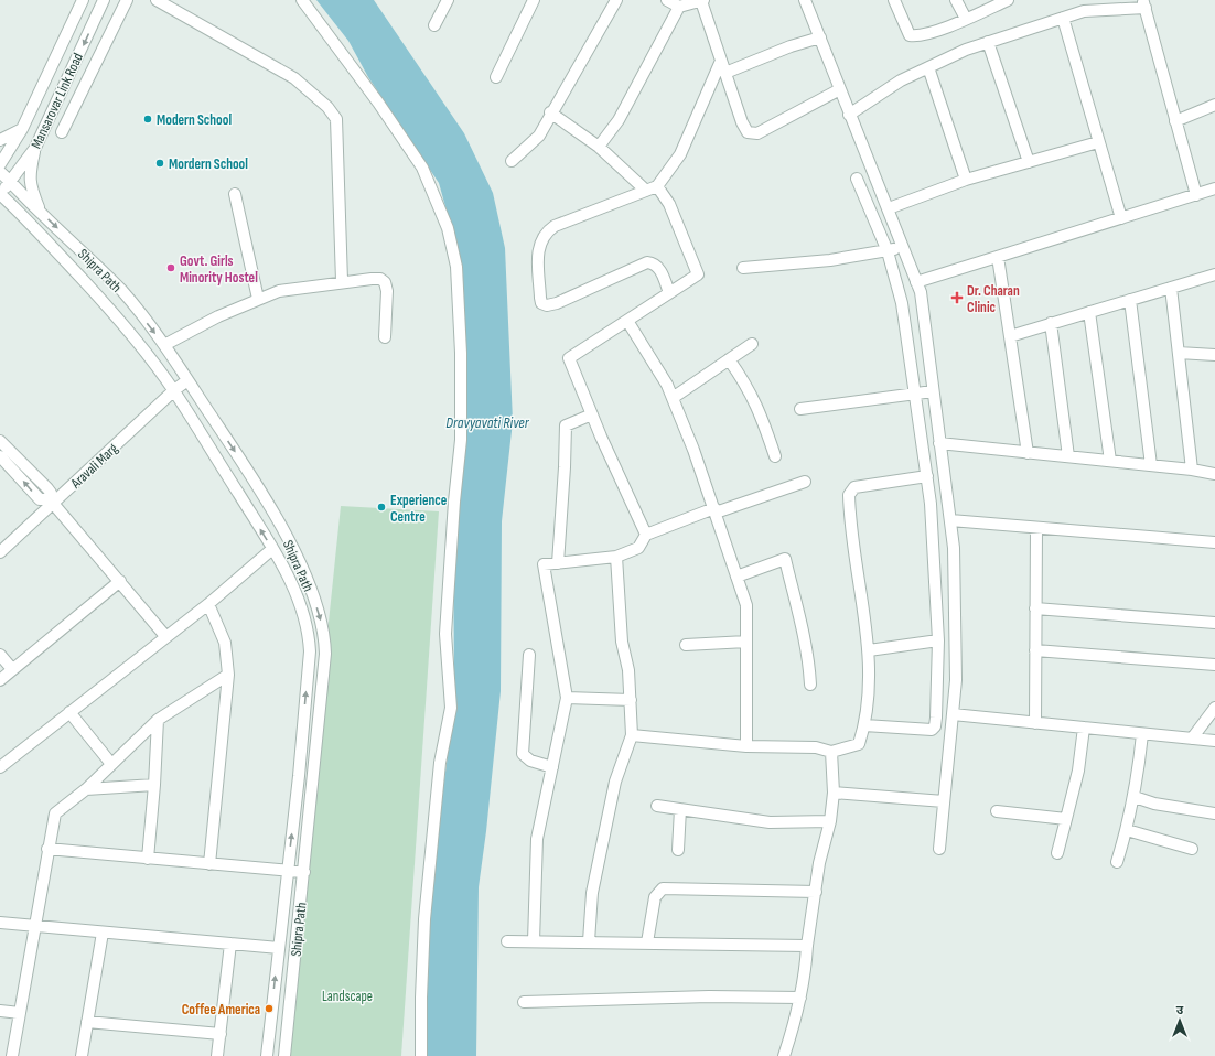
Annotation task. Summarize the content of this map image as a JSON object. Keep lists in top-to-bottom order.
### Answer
{
  "streets": {
    "street": ["Mansarovar Link Road", "Shipra Path", "Aravali Marg"]
  },
  "crossings": [
    ["Mansarovar Link Road", "Shipra Path"],
    ["Shipra Path", "Aravali Marg"]
  ],
  "water": ["Dravyavati River"],
  "parks": ["Landscape"],
  "places": {
    "other": [
      "Modern School",
      "Mordern School",
      "Govt. Girls Minority Hostel",
      "Experience Centre",
      "Coffee America"
    ],
    "health": ["Dr. Charan Clinic"]
  },
  "north": "top"
}
